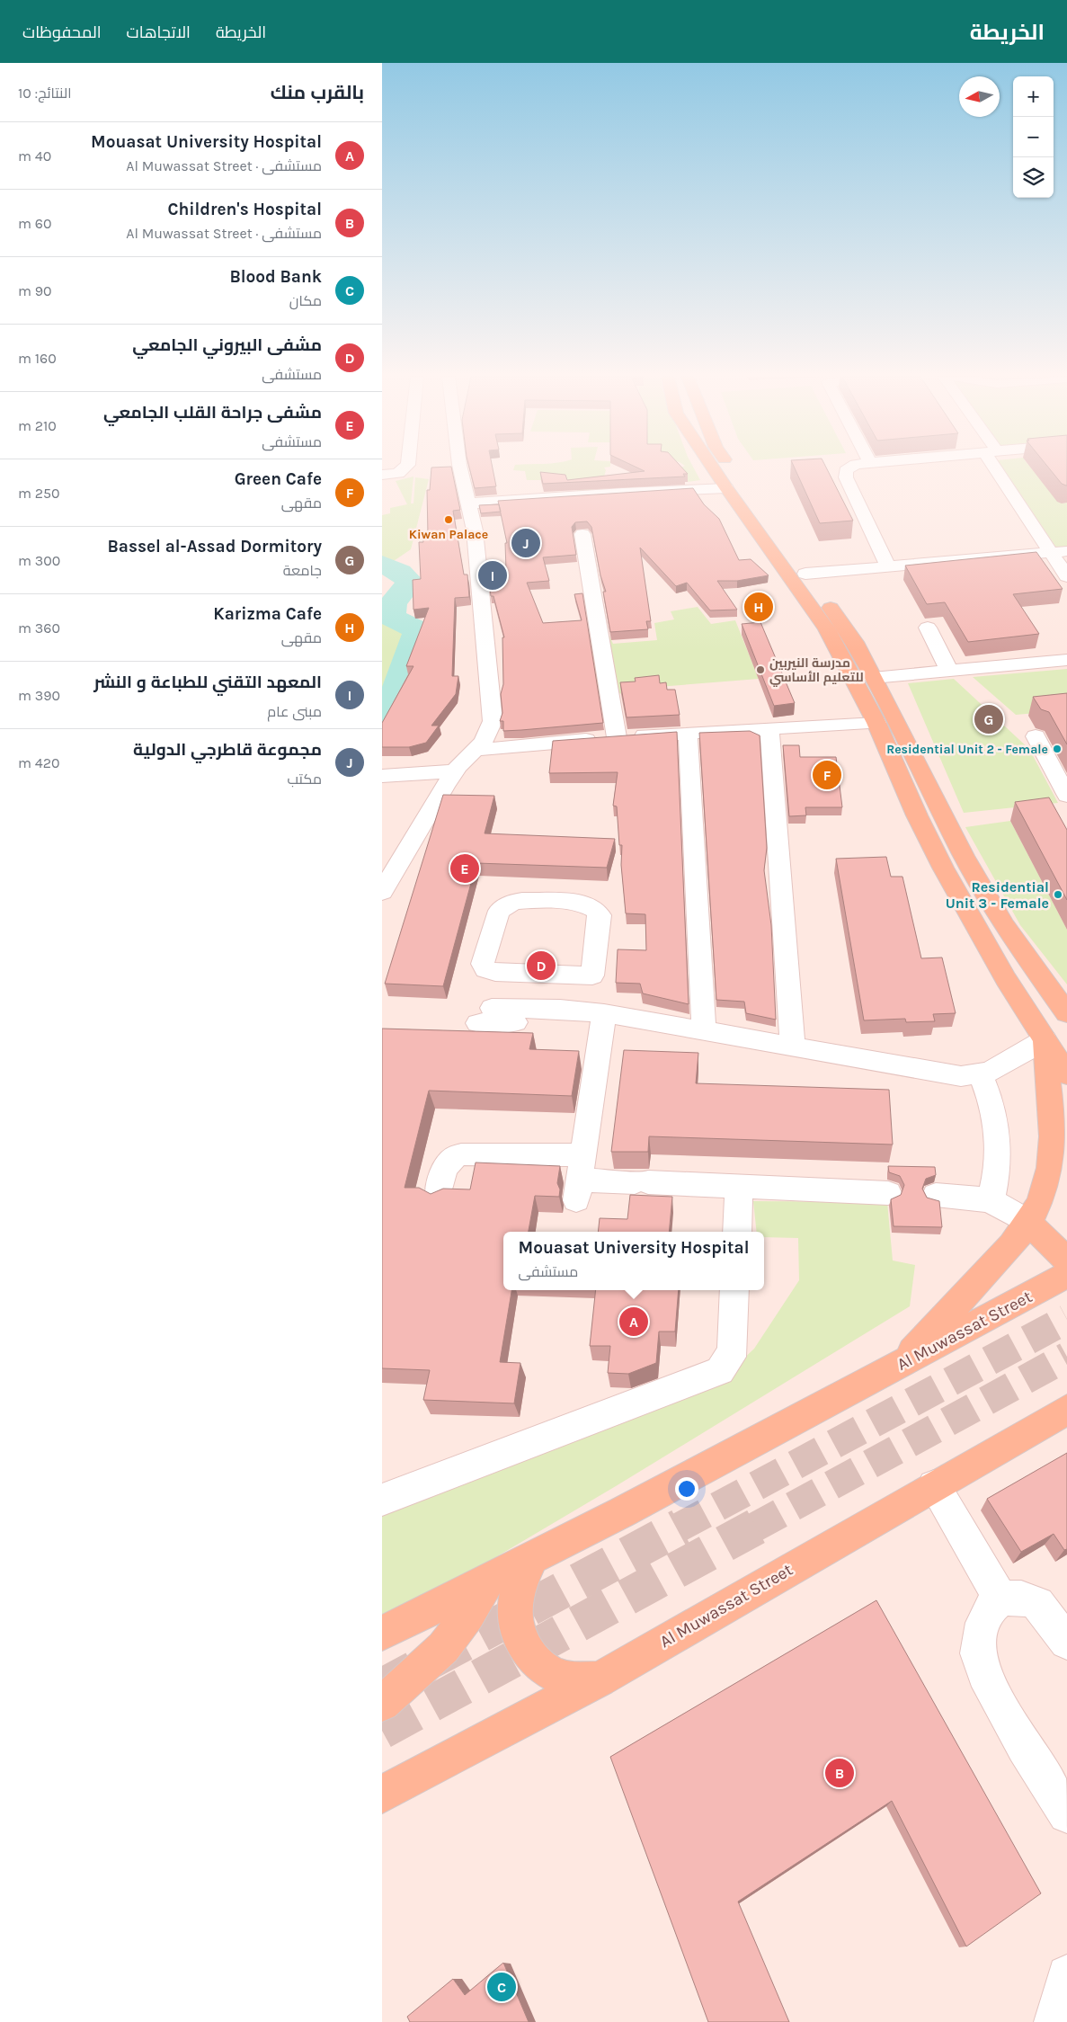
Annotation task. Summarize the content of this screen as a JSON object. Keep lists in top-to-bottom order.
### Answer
{
  "streets": {
    "main road": ["Al Muwassat Street"]
  },
  "places": [
    "Kiwan Palace",
    "مدرسة النيربين للتعليم الأساسي",
    "Residential Unit 2 - Female",
    "Residential Unit 3 - Female"
  ],
  "north": "left",
  "page": {
    "header": "الخريطة",
    "nav": ["الخريطة", "الاتجاهات", "المحفوظات"],
    "heading": ["بالقرب منك", "النتائج: 10"],
    "map_buttons": ["+", "−"],
    "list": [
      {
        "mark": "A",
        "name": "Mouasat University Hospital",
        "note": "مستشفى · Al Muwassat Street",
        "value": "40 m"
      },
      {
        "mark": "B",
        "name": "Children's Hospital",
        "note": "مستشفى · Al Muwassat Street",
        "value": "60 m"
      },
      {
        "mark": "C",
        "name": "Blood Bank",
        "note": "مكان",
        "value": "90 m"
      },
      {
        "mark": "D",
        "name": "مشفى البيروني الجامعي",
        "note": "مستشفى",
        "value": "160 m"
      },
      {
        "mark": "E",
        "name": "مشفى جراحة القلب الجامعي",
        "note": "مستشفى",
        "value": "210 m"
      },
      {
        "mark": "F",
        "name": "Green Cafe",
        "note": "مقهى",
        "value": "250 m"
      },
      {
        "mark": "G",
        "name": "Bassel al-Assad Dormitory",
        "note": "جامعة",
        "value": "300 m"
      },
      {
        "mark": "H",
        "name": "Karizma Cafe",
        "note": "مقهى",
        "value": "360 m"
      },
      {
        "mark": "I",
        "name": "المعهد التقني للطباعة و النشر",
        "note": "مبنى عام",
        "value": "390 m"
      },
      {
        "mark": "J",
        "name": "مجموعة قاطرجي الدولية",
        "note": "مكتب",
        "value": "420 m"
      }
    ],
    "pins": [
      "J",
      "I",
      "H",
      "G",
      "F",
      "E",
      "D",
      "A",
      "B",
      "C"
    ],
    "popup": ["Mouasat University Hospital", "مستشفى"]
  }
}
